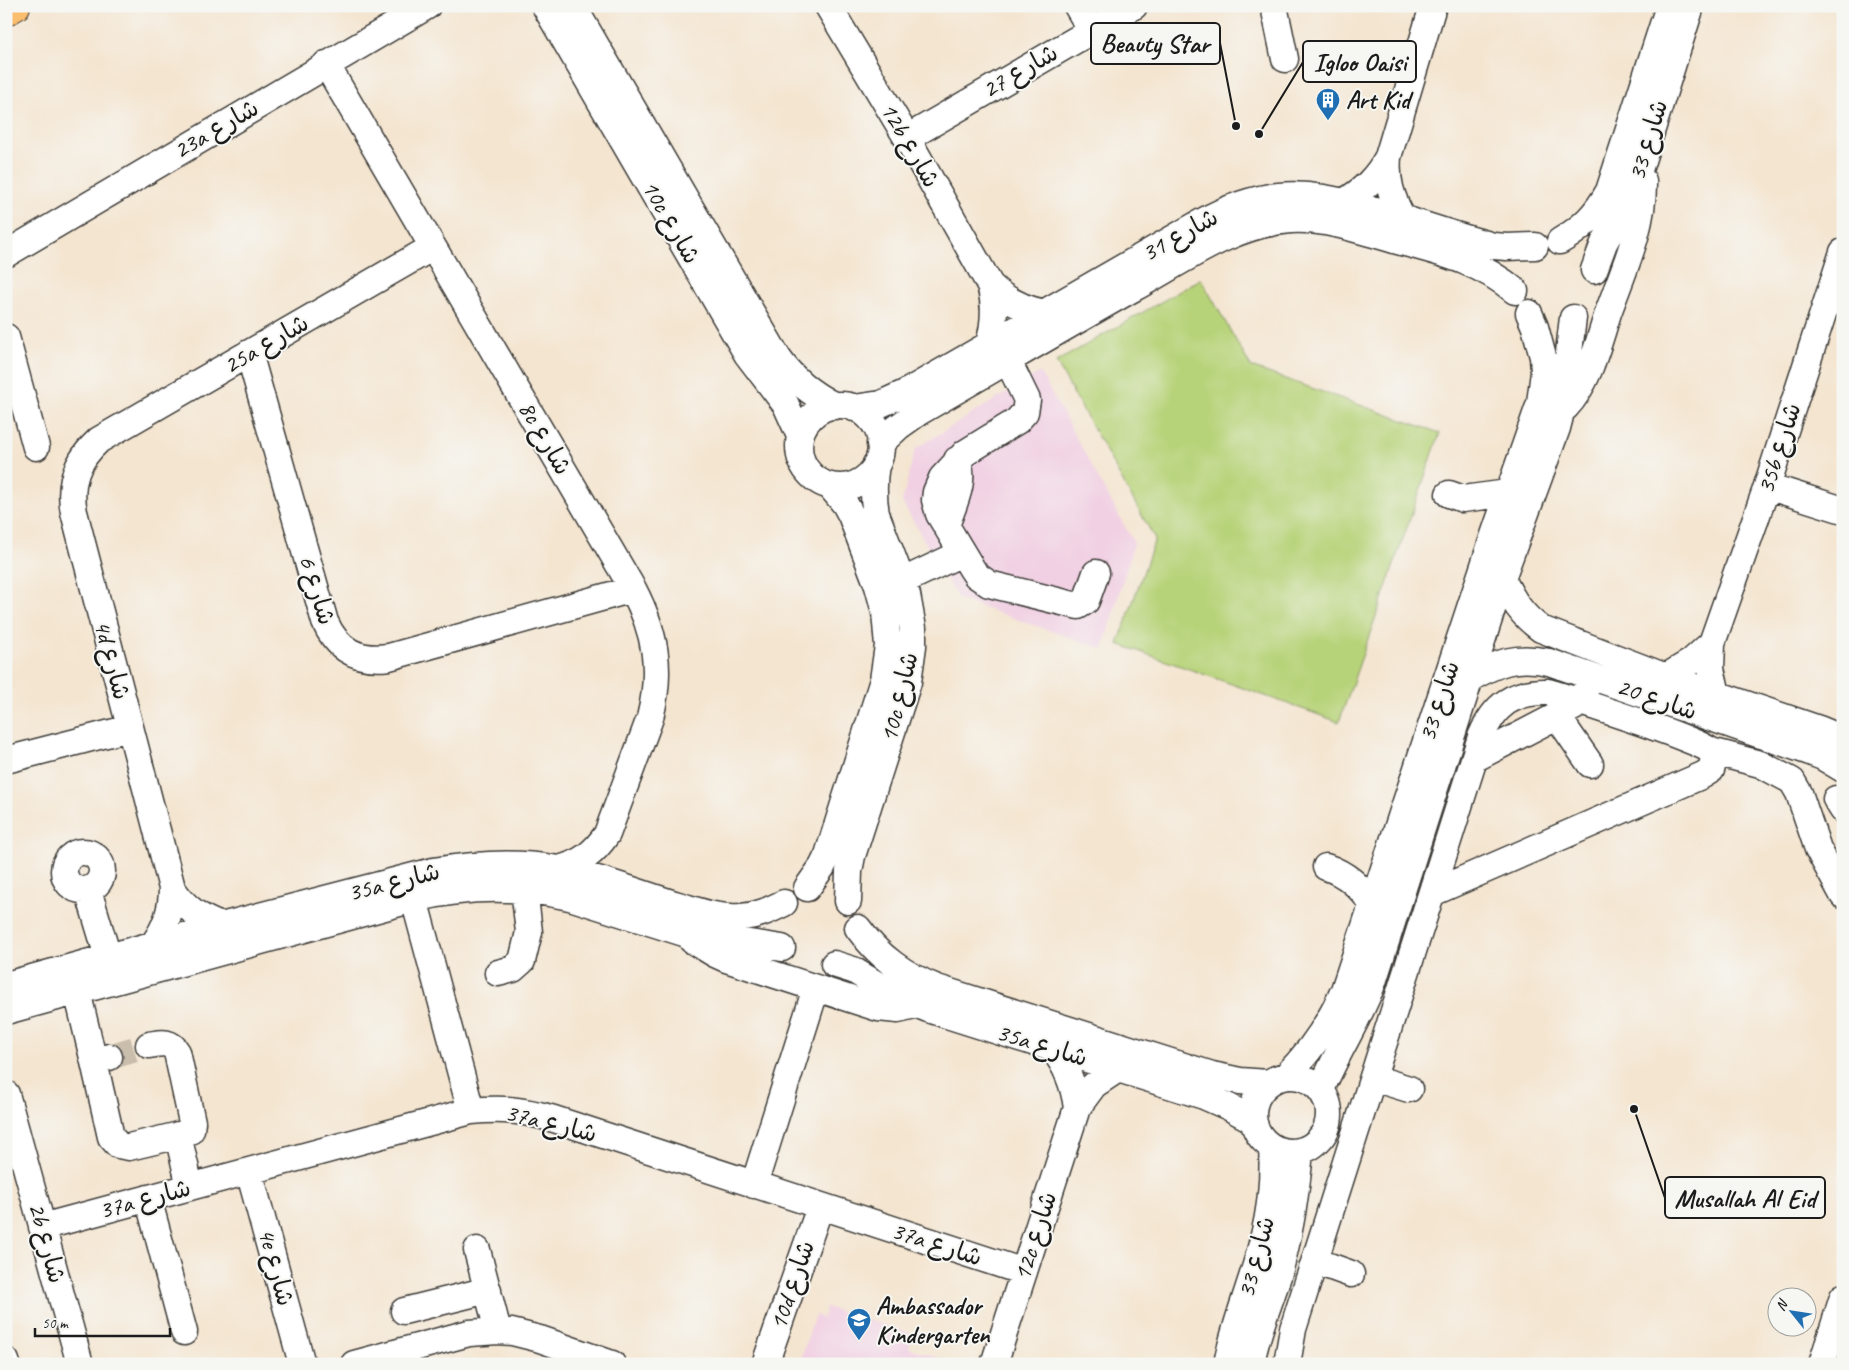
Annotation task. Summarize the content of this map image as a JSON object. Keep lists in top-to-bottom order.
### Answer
{
  "streets": {
    "street": [
      "شارع 27",
      "23a شارع",
      "شارع 33",
      "12b شارع",
      "10c شارع",
      "شارع 31",
      "25a شارع",
      "8c شارع",
      "35b شارع",
      "شارع 6",
      "4d شارع",
      "شارع 20",
      "35a شارع",
      "37a شارع",
      "12c شارع",
      "2b شارع",
      "4e شارع",
      "10d شارع"
    ]
  },
  "crossings": [
    ["شارع 27", "12b شارع"],
    ["23a شارع", "8c شارع"],
    ["شارع 33", "شارع 31"],
    ["شارع 33", "شارع 20"],
    ["شارع 33", "35a شارع"],
    ["12b شارع", "شارع 31"],
    ["10c شارع", "شارع 31"],
    ["10c شارع", "35a شارع"],
    ["25a شارع", "8c شارع"],
    ["25a شارع", "شارع 6"],
    ["25a شارع", "4d شارع"],
    ["8c شارع", "شارع 6"],
    ["8c شارع", "35a شارع"],
    ["35b شارع", "شارع 20"],
    ["4d شارع", "35a شارع"],
    ["35a شارع", "12c شارع"],
    ["37a شارع", "12c شارع"],
    ["37a شارع", "2b شارع"],
    ["37a شارع", "4e شارع"],
    ["37a شارع", "10d شارع"]
  ],
  "places": {
    "building": ["Art Kid"],
    "other": ["Beauty Star", "Igloo Oaisi", "Musallah Al Eid"],
    "school or university": ["Ambassador Kindergarten"]
  },
  "scale_bar": "50 m",
  "north": "top left"
}
